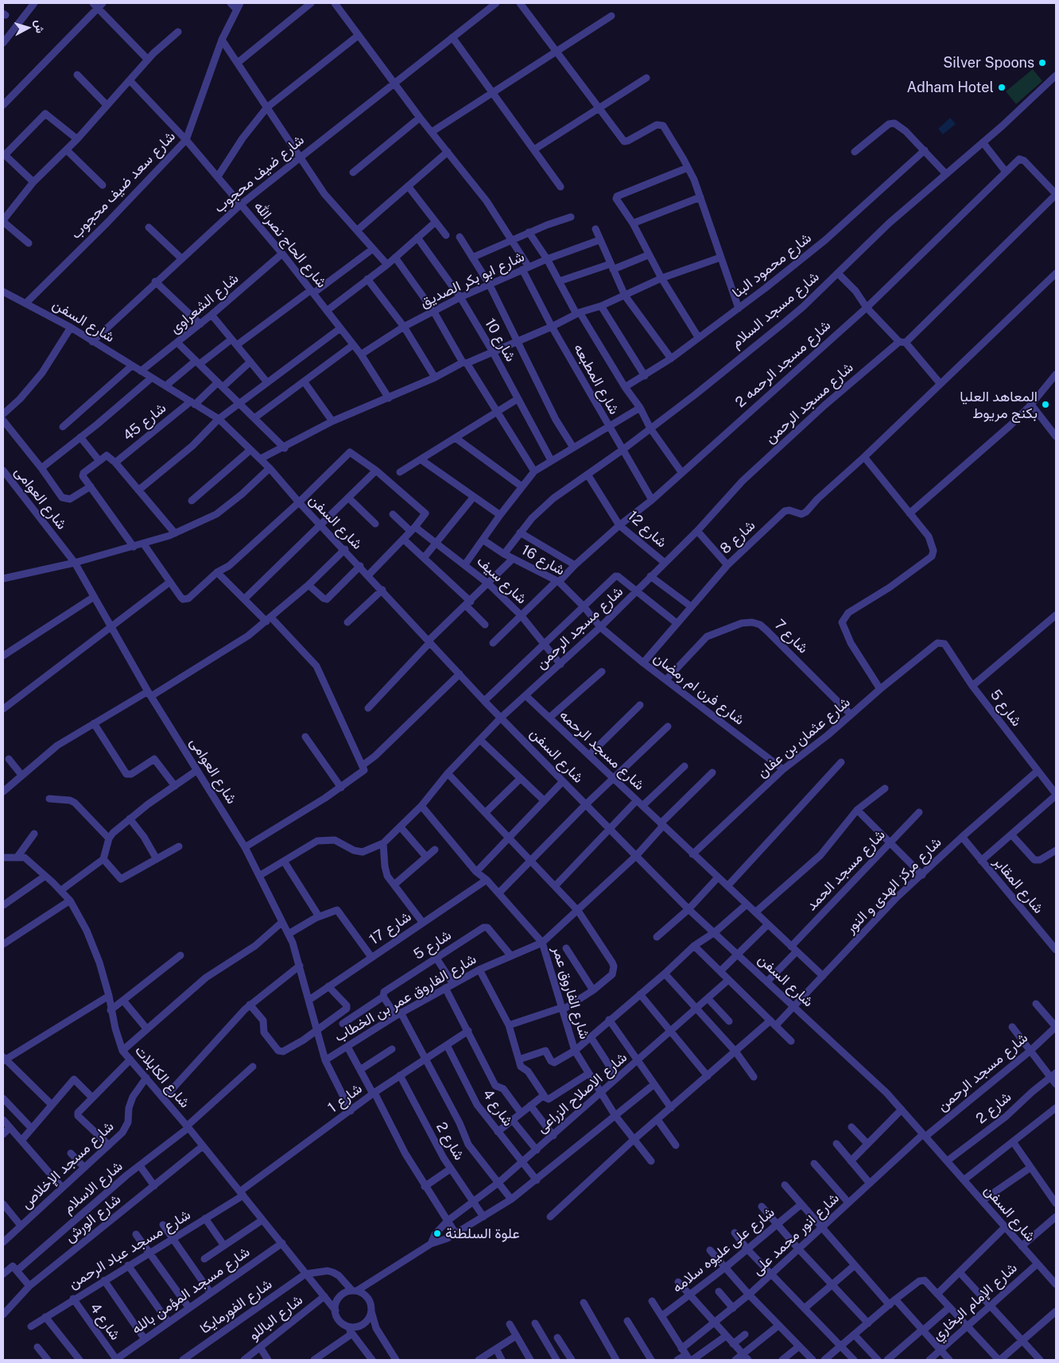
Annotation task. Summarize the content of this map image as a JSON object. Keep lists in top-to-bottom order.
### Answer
{
  "streets": {
    "street": [
      "شارع ضيف محجوب",
      "شارع سعد ضيف محجوب",
      "شارع الحاج نصرالله",
      "شارع محمود البنا",
      "شارع ابو بكر الصديق",
      "شارع الشعراوى",
      "شارع مسجد السلام",
      "شارع السفن",
      "شارع 10",
      "شارع مسجد الرحمه 2",
      "شارع المطبعه",
      "شارع مسجد الرحمن",
      "شارع 45",
      "شارع العوامى",
      "شارع 12",
      "شارع 8",
      "شارع 16",
      "شارع سيف",
      "شارع 7",
      "شارع فرن ام رمضان",
      "شارع 5",
      "شارع عثمان بن عفان",
      "شارع مسجد الرحمه",
      "شارع مسجد الحمد",
      "شارع مركز الهدى و النور",
      "شارع المقابر",
      "شارع 17",
      "شارع الفاروق عمر",
      "شارع الفاروق عمر بن الخطاب",
      "شارع الكابلات",
      "شارع الاصلاح الزراعى",
      "شارع 1",
      "شارع 4",
      "شارع 2",
      "شارع مسجد الإخلاص",
      "شارع الاسلام",
      "شارع الورش",
      "شارع انور محمد على",
      "شارع مسجد عباد الرحمن",
      "شارع على عليوه سلامه",
      "شارع مسجد المؤمن بالله",
      "شارع الإمام البخاري",
      "شارع الفورمايكا",
      "شارع الباللو"
    ]
  },
  "crossings": [
    ["شارع ضيف محجوب", "شارع الحاج نصرالله"],
    ["شارع ضيف محجوب", "شارع السفن"],
    ["شارع ضيف محجوب", "شارع المطبعه"],
    ["شارع سعد ضيف محجوب", "شارع الحاج نصرالله"],
    ["شارع سعد ضيف محجوب", "شارع السفن"],
    ["شارع الحاج نصرالله", "شارع ابو بكر الصديق"],
    ["شارع الحاج نصرالله", "شارع الشعراوى"],
    ["شارع ابو بكر الصديق", "شارع 10"],
    ["شارع ابو بكر الصديق", "شارع المطبعه"],
    ["شارع الشعراوى", "شارع السفن"],
    ["شارع مسجد السلام", "شارع المطبعه"],
    ["شارع مسجد السلام", "شارع 12"],
    ["شارع مسجد السلام", "شارع 16"],
    ["شارع السفن", "شارع مسجد الرحمن"],
    ["شارع السفن", "شارع 45"],
    ["شارع السفن", "شارع مسجد الحمد"],
    ["شارع السفن", "شارع مركز الهدى و النور"],
    ["شارع السفن", "شارع الفاروق عمر بن الخطاب"],
    ["شارع السفن", "شارع 2"],
    ["شارع السفن", "شارع انور محمد على"],
    ["شارع السفن", "شارع الإمام البخاري"],
    ["شارع مسجد الرحمه 2", "شارع المطبعه"],
    ["شارع مسجد الرحمه 2", "شارع مسجد الرحمن"],
    ["شارع مسجد الرحمه 2", "شارع 12"],
    ["شارع مسجد الرحمه 2", "شارع 16"],
    ["شارع مسجد الرحمن", "شارع العوامى"],
    ["شارع مسجد الرحمن", "شارع 12"],
    ["شارع مسجد الرحمن", "شارع 16"],
    ["شارع مسجد الرحمن", "شارع سيف"],
    ["شارع مسجد الرحمن", "شارع فرن ام رمضان"],
    ["شارع مسجد الرحمن", "شارع مسجد الرحمه"],
    ["شارع مسجد الرحمن", "شارع الفاروق عمر"],
    ["شارع مسجد الرحمن", "شارع انور محمد على"],
    ["شارع العوامى", "شارع 17"],
    ["شارع العوامى", "شارع الفاروق عمر بن الخطاب"],
    ["شارع العوامى", "شارع 1"],
    ["شارع 8", "شارع فرن ام رمضان"],
    ["شارع 16", "شارع فرن ام رمضان"],
    ["شارع 7", "شارع فرن ام رمضان"],
    ["شارع 7", "شارع عثمان بن عفان"],
    ["شارع فرن ام رمضان", "شارع عثمان بن عفان"],
    ["شارع 5", "شارع عثمان بن عفان"],
    ["شارع 5", "شارع مركز الهدى و النور"],
    ["شارع 5", "شارع الفاروق عمر بن الخطاب"],
    ["شارع عثمان بن عفان", "شارع مسجد الرحمه"],
    ["شارع مسجد الرحمه", "شارع مسجد الحمد"],
    ["شارع مسجد الرحمه", "شارع مركز الهدى و النور"],
    ["شارع مسجد الرحمه", "شارع الفاروق عمر بن الخطاب"],
    ["شارع مركز الهدى و النور", "شارع المقابر"],
    ["شارع مركز الهدى و النور", "شارع الفاروق عمر"],
    ["شارع 17", "شارع الفاروق عمر"],
    ["شارع الفاروق عمر", "شارع الفاروق عمر بن الخطاب"],
    ["شارع الفاروق عمر", "شارع الاصلاح الزراعى"],
    ["شارع الكابلات", "شارع 1"],
    ["شارع الكابلات", "شارع مسجد الإخلاص"],
    ["شارع الكابلات", "شارع الاسلام"],
    ["شارع الكابلات", "شارع الورش"],
    ["شارع الكابلات", "شارع مسجد عباد الرحمن"],
    ["شارع الكابلات", "شارع مسجد المؤمن بالله"],
    ["شارع الكابلات", "شارع الفورمايكا"],
    ["شارع الكابلات", "شارع الباللو"],
    ["شارع الاصلاح الزراعى", "شارع 4"],
    ["شارع الاصلاح الزراعى", "شارع 2"],
    ["شارع 1", "شارع 4"],
    ["شارع 1", "شارع 2"],
    ["شارع 1", "شارع مسجد عباد الرحمن"],
    ["شارع 4", "شارع مسجد عباد الرحمن"],
    ["شارع 4", "شارع مسجد المؤمن بالله"]
  ],
  "places": [
    "Silver Spoons",
    "Adham Hotel",
    "المعاهد العليا بكنج مريوط",
    "علوة السلطنة"
  ],
  "north": "right"
}
